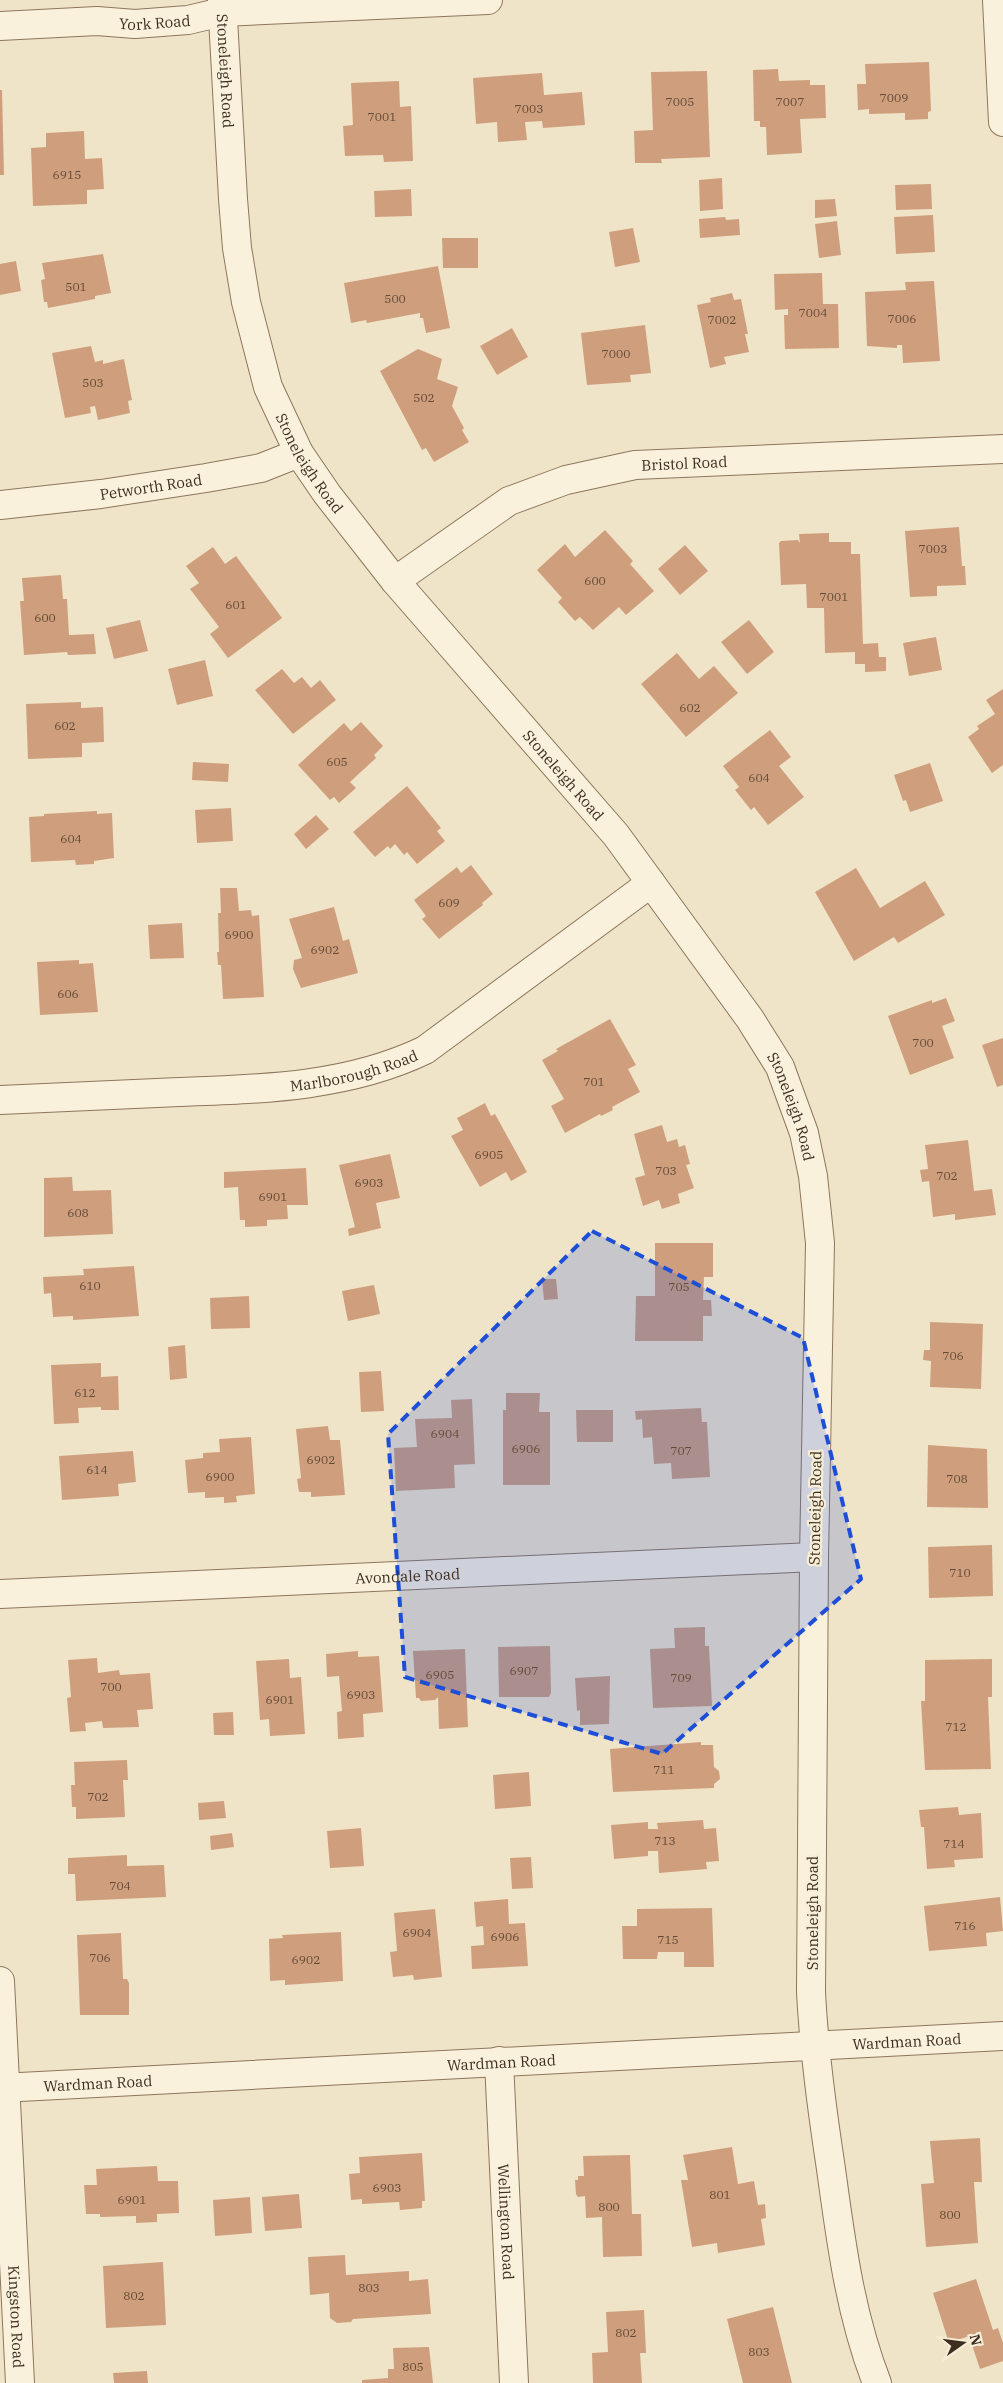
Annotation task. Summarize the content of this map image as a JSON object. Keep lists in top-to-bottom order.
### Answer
{
  "streets": {
    "street": [
      "York Road",
      "Stoneleigh Road",
      "Bristol Road",
      "Petworth Road",
      "Marlborough Road",
      "Avondale Road",
      "Wardman Road",
      "Wellington Road",
      "Kingston Road"
    ]
  },
  "crossings": [
    ["York Road", "Stoneleigh Road"],
    ["Stoneleigh Road", "Bristol Road"],
    ["Stoneleigh Road", "Petworth Road"],
    ["Stoneleigh Road", "Marlborough Road"],
    ["Stoneleigh Road", "Avondale Road"],
    ["Stoneleigh Road", "Wardman Road"],
    ["Wardman Road", "Wellington Road"],
    ["Wardman Road", "Kingston Road"]
  ],
  "house_numbers": [
    "7009",
    "7005",
    "7007",
    "7003",
    "7001",
    "6915",
    "501",
    "500",
    "7004",
    "7006",
    "7002",
    "7000",
    "503",
    "502",
    "7003",
    "600",
    "7001",
    "601",
    "600",
    "602",
    "602",
    "605",
    "604",
    "604",
    "609",
    "6900",
    "6902",
    "606",
    "700",
    "701",
    "6905",
    "703",
    "702",
    "6903",
    "6901",
    "608",
    "610",
    "705",
    "706",
    "612",
    "6904",
    "6906",
    "707",
    "6902",
    "614",
    "6900",
    "708",
    "710",
    "6907",
    "6905",
    "709",
    "700",
    "6903",
    "6901",
    "712",
    "711",
    "702",
    "713",
    "714",
    "704",
    "716",
    "6904",
    "6906",
    "715",
    "706",
    "6902",
    "6903",
    "801",
    "6901",
    "800",
    "800",
    "803",
    "802",
    "802",
    "803",
    "805"
  ],
  "north": "right"
}
